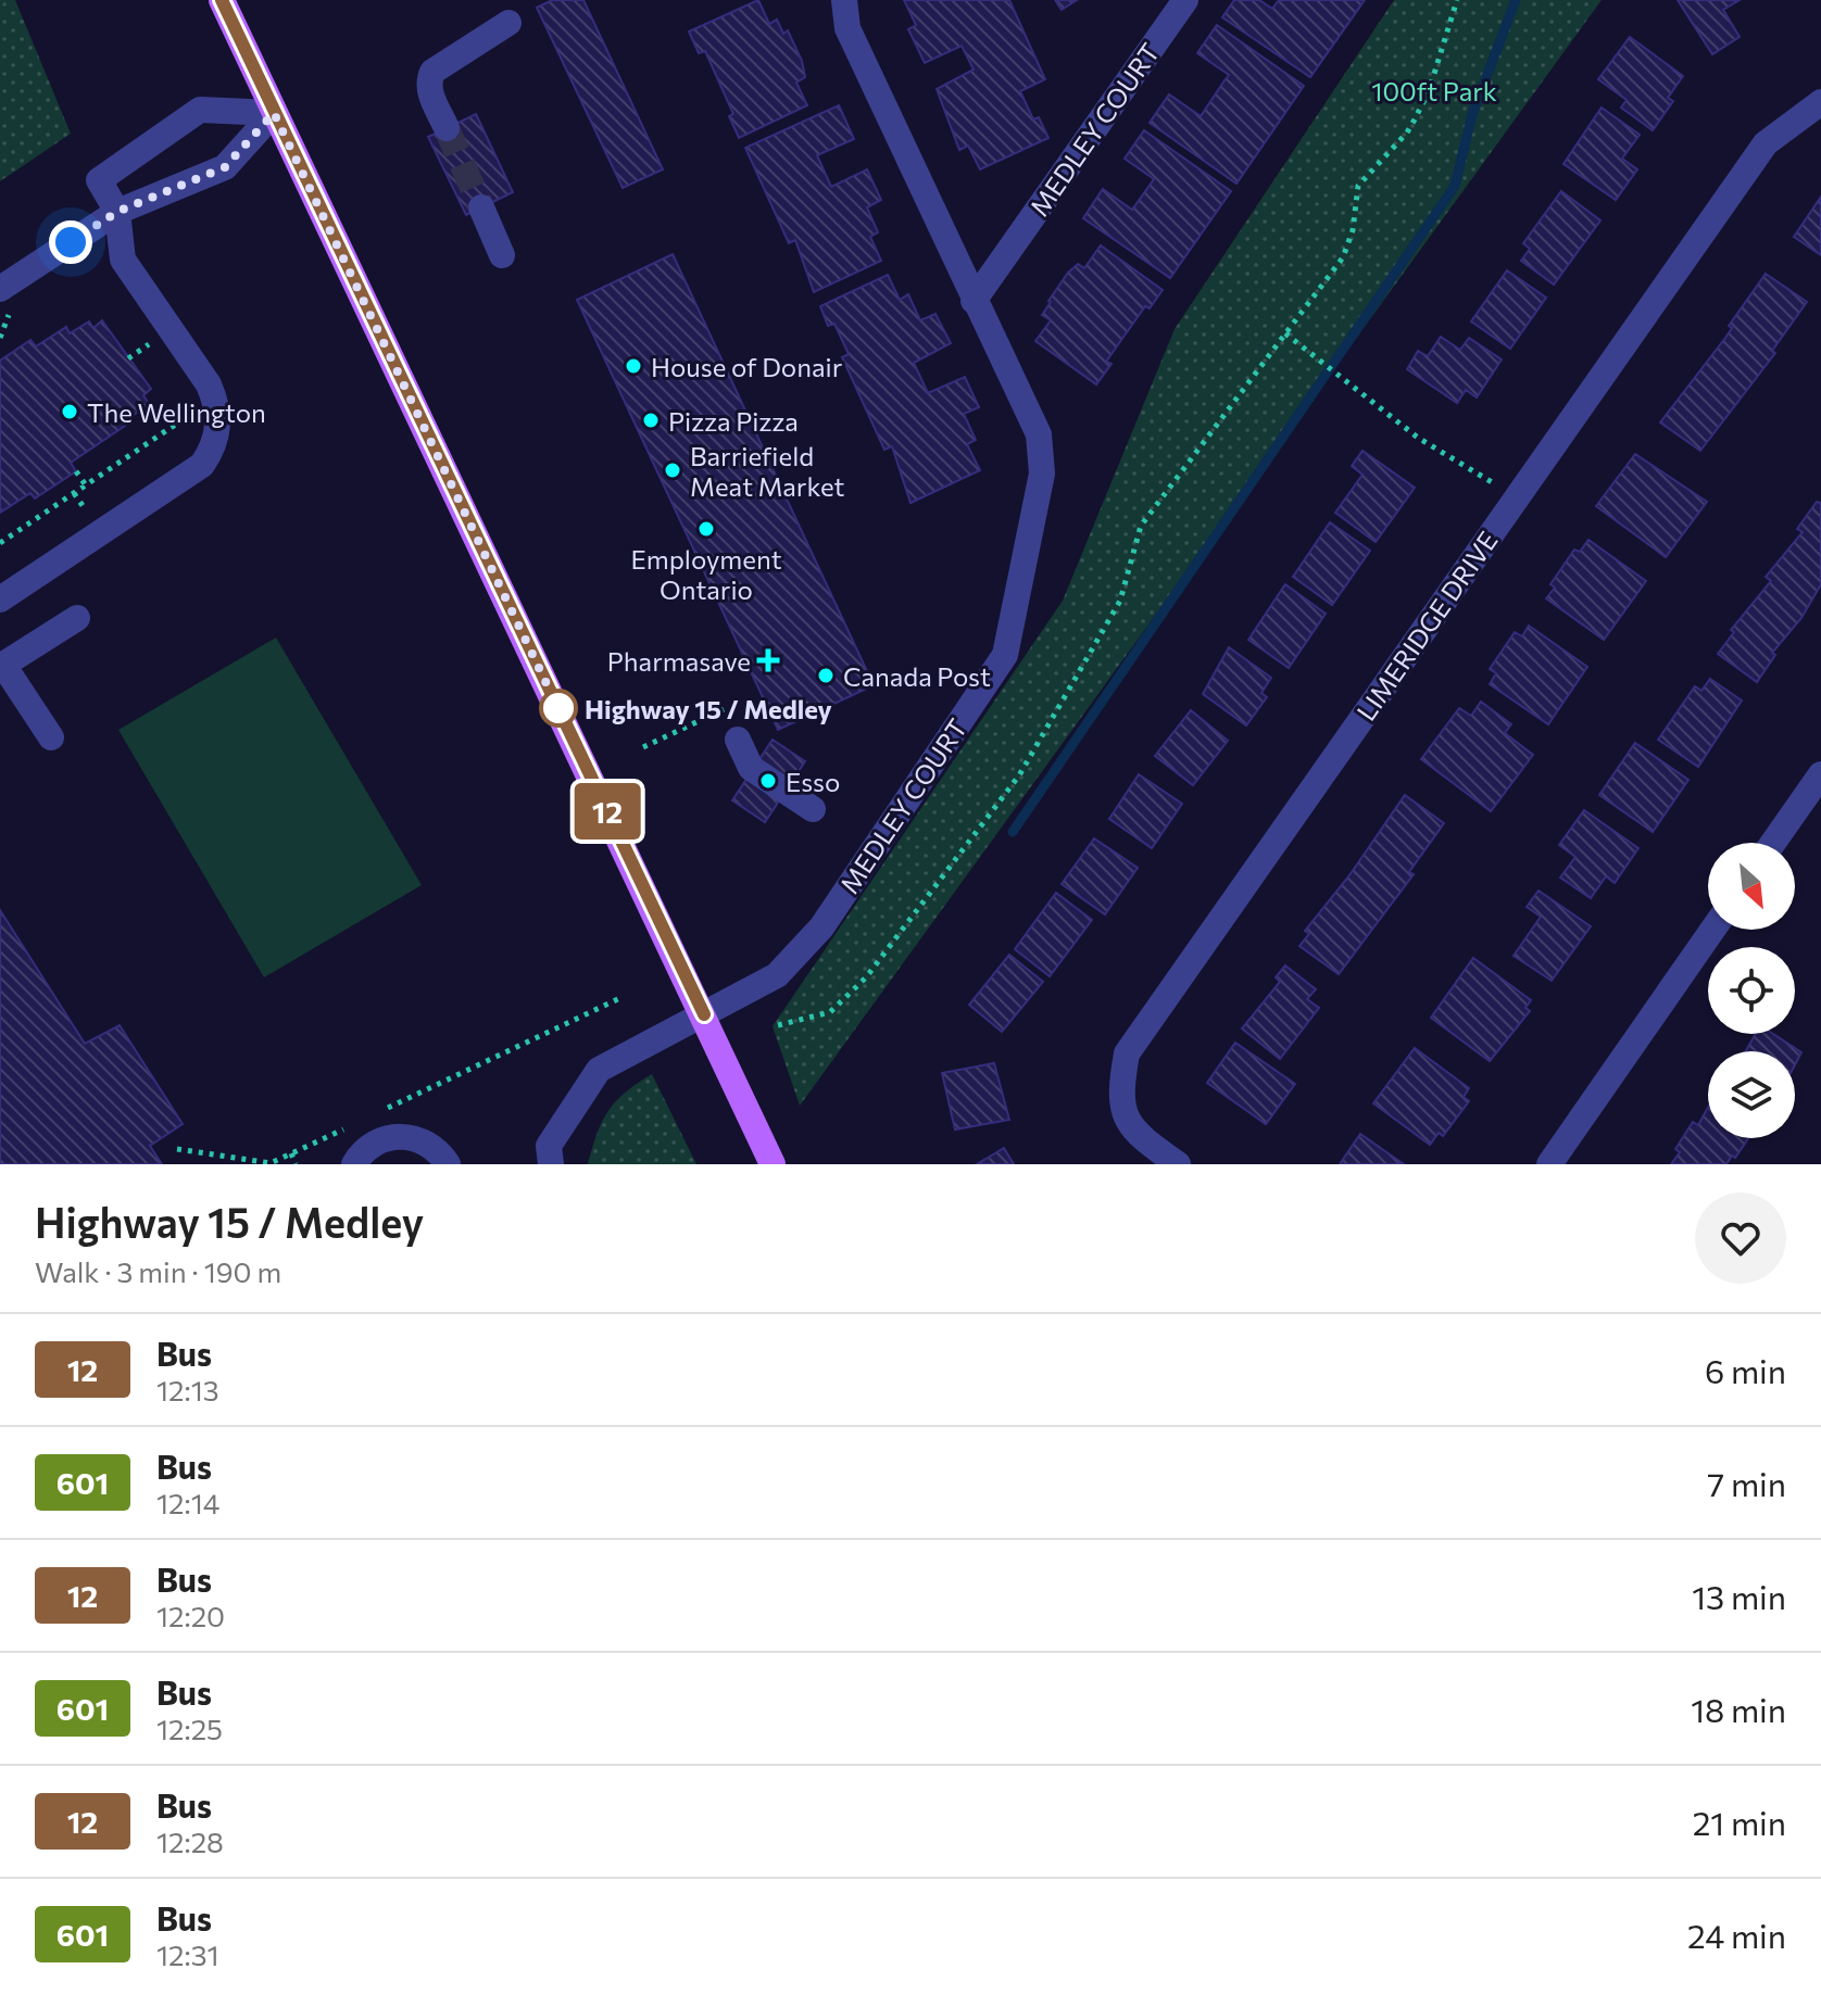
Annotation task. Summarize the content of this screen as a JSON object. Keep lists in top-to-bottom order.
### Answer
{
  "streets": {
    "street": ["MEDLEY COURT", "LIMERIDGE DRIVE"]
  },
  "parks": ["100ft Park"],
  "places": {
    "other": [
      "House of Donair",
      "The Wellington",
      "Pizza Pizza",
      "Barriefield Meat Market",
      "Employment Ontario",
      "Canada Post",
      "Highway 15 / Medley",
      "Esso"
    ],
    "health": ["Pharmasave"]
  },
  "lines": ["bus line 12"],
  "north": "bottom right",
  "page": {
    "on_map": "12",
    "heading": ["Highway 15 / Medley", "Walk · 3 min · 190 m"],
    "list": [
      {
        "mark": "12",
        "name": "Bus",
        "note": "12:13",
        "value": "6 min"
      },
      {
        "mark": "601",
        "name": "Bus",
        "note": "12:14",
        "value": "7 min"
      },
      {
        "mark": "12",
        "name": "Bus",
        "note": "12:20",
        "value": "13 min"
      },
      {
        "mark": "601",
        "name": "Bus",
        "note": "12:25",
        "value": "18 min"
      },
      {
        "mark": "12",
        "name": "Bus",
        "note": "12:28",
        "value": "21 min"
      },
      {
        "mark": "601",
        "name": "Bus",
        "note": "12:31",
        "value": "24 min"
      }
    ]
  }
}
